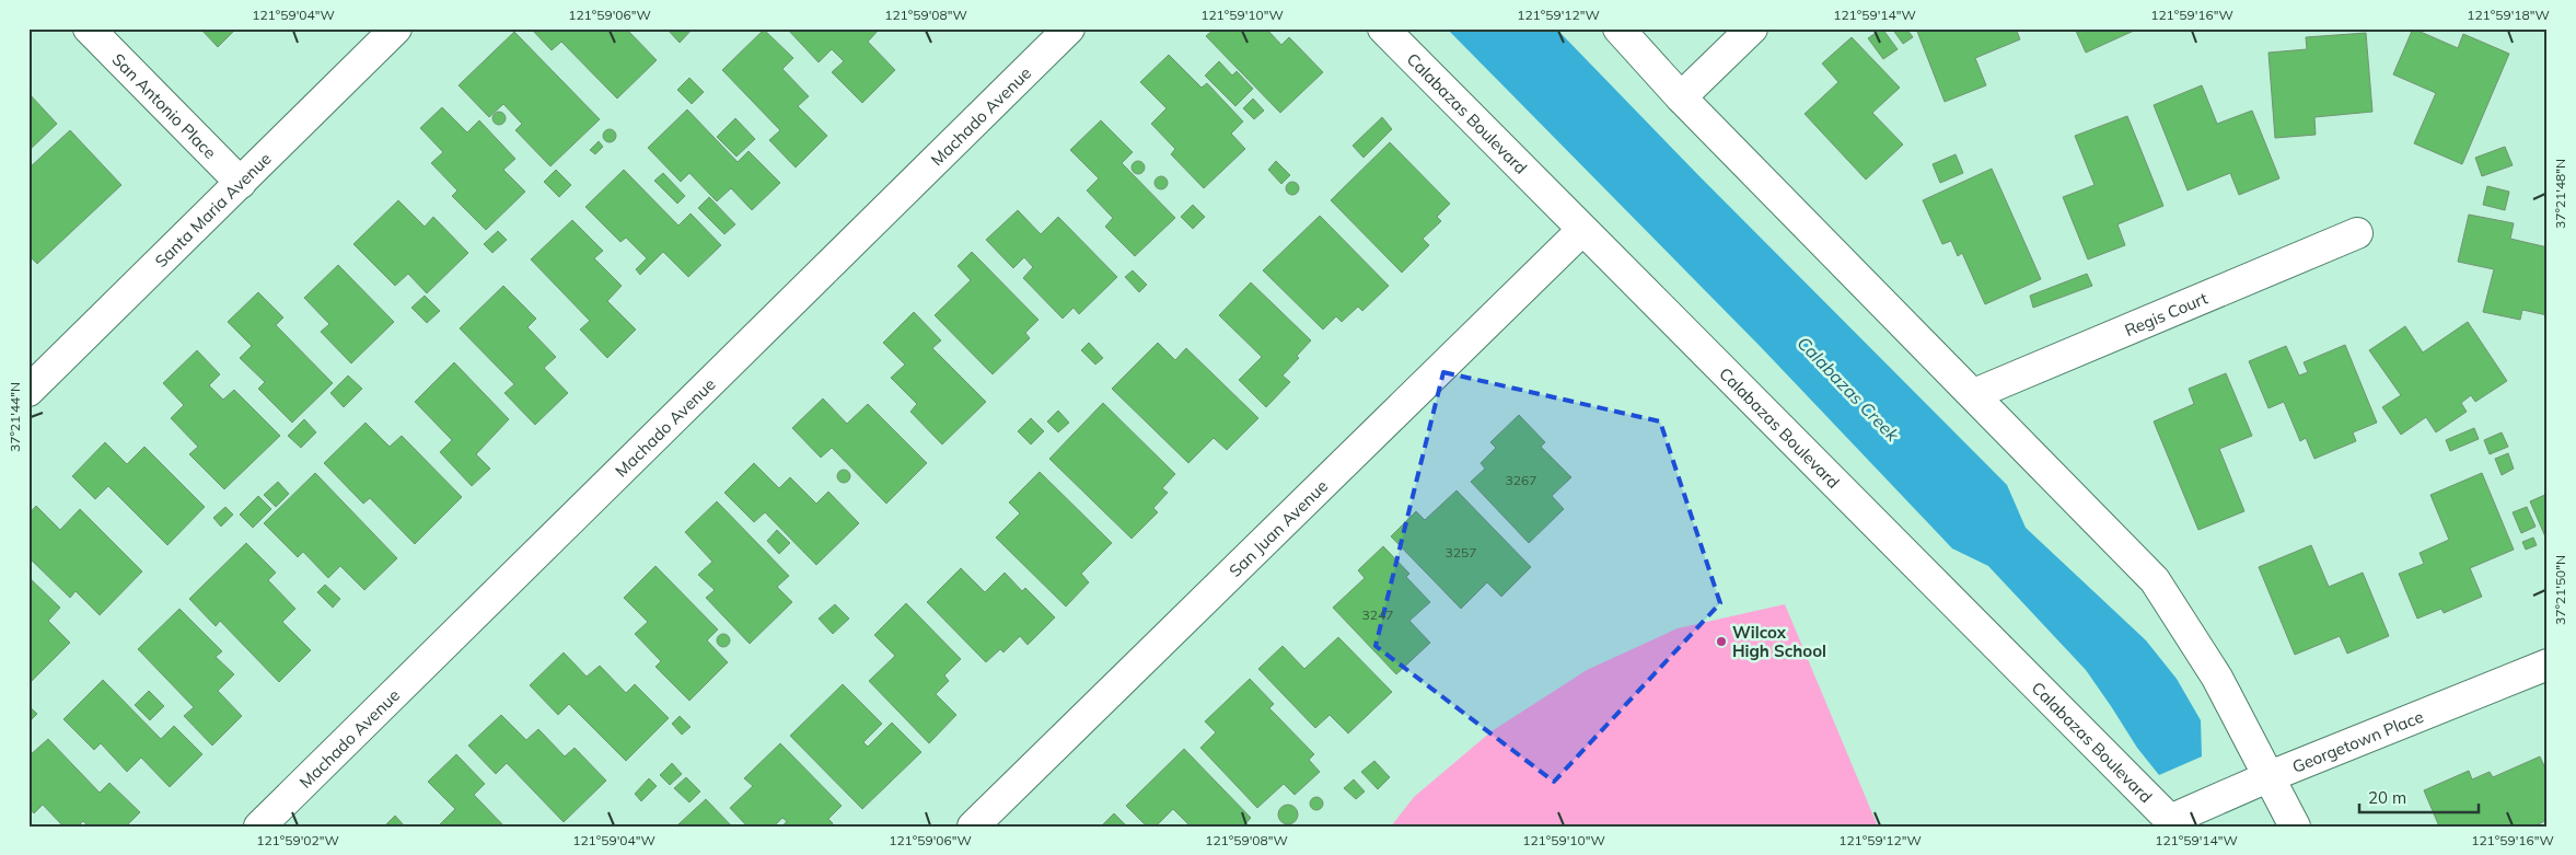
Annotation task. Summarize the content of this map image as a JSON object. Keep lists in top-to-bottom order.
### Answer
{
  "streets": {
    "street": [
      "San Antonio Place",
      "Calabazas Boulevard",
      "Machado Avenue",
      "Santa Maria Avenue",
      "Regis Court",
      "San Juan Avenue",
      "Georgetown Place"
    ]
  },
  "crossings": [
    ["San Antonio Place", "Santa Maria Avenue"],
    ["Calabazas Boulevard", "San Juan Avenue"],
    ["Calabazas Boulevard", "Georgetown Place"]
  ],
  "water": ["Calabazas Creek"],
  "places": ["Wilcox High School"],
  "house_numbers": ["3267", "3257", "3247"],
  "scale_bar": "20 m",
  "coordinates": [
    "121°59'04\"W",
    "121°59'06\"W",
    "121°59'08\"W",
    "121°59'10\"W",
    "121°59'12\"W",
    "121°59'14\"W",
    "121°59'16\"W",
    "121°59'18\"W",
    "37°21'48\"N",
    "37°21'44\"N",
    "37°21'50\"N",
    "121°59'02\"W"
  ]
}
